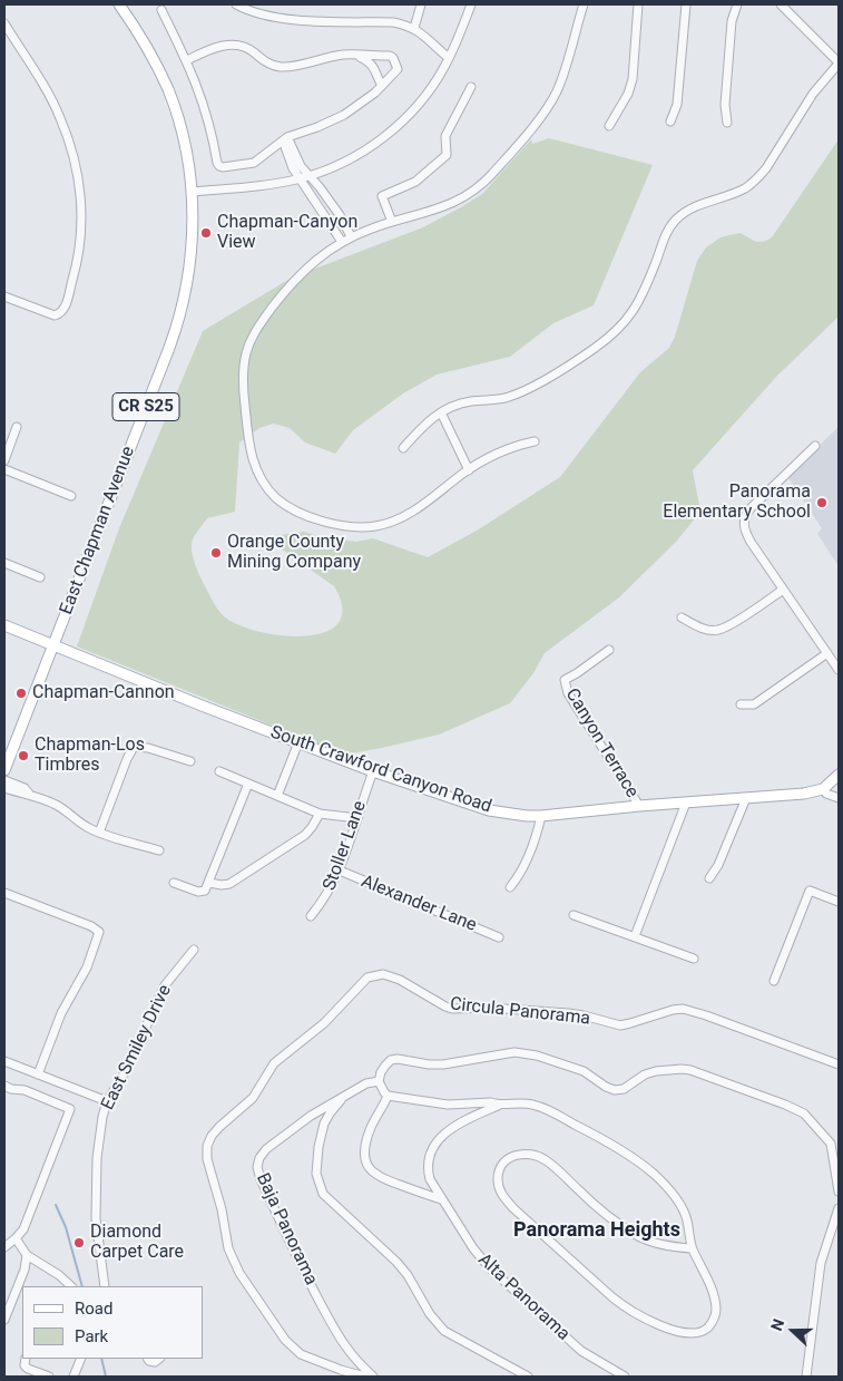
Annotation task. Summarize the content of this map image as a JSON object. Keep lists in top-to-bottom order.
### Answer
{
  "streets": {
    "main road": ["CR S25", "East Chapman Avenue", "South Crawford Canyon Road"],
    "street": [
      "Canyon Terrace",
      "Stoller Lane",
      "Alexander Lane",
      "Circula Panorama",
      "East Smiley Drive",
      "Baja Panorama",
      "Alta Panorama"
    ]
  },
  "crossings": [
    ["East Chapman Avenue", "South Crawford Canyon Road"],
    ["Canyon Terrace", "South Crawford Canyon Road"],
    ["South Crawford Canyon Road", "Stoller Lane"],
    ["Stoller Lane", "Alexander Lane"]
  ],
  "districts": ["Panorama Heights"],
  "places": [
    "Chapman-Canyon View",
    "Panorama Elementary School",
    "Orange County Mining Company",
    "Chapman-Cannon",
    "Chapman-Los Timbres",
    "Diamond Carpet Care"
  ],
  "legend": ["Road", "Park"],
  "north": "left"
}
